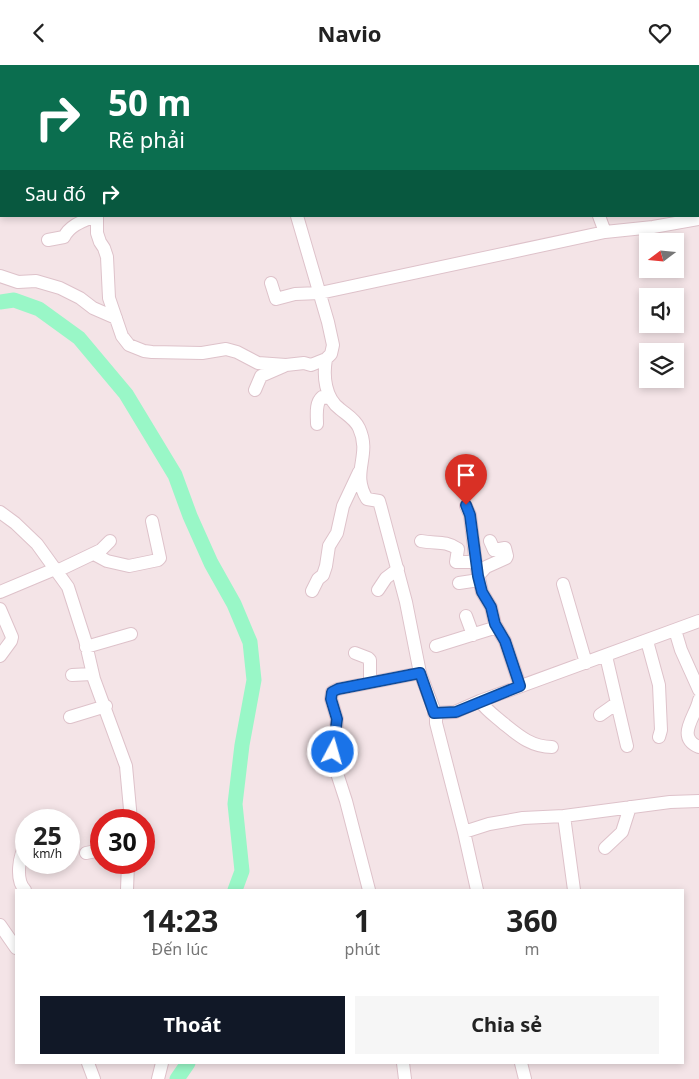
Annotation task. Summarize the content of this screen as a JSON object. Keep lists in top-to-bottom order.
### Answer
{
  "north": "left",
  "page": {
    "header": "Navio",
    "turn": ["50 m", "Rẽ phải"],
    "then": "Sau đó",
    "speed": "25 km/h",
    "limit": "30",
    "eta": [
      "14:23",
      "Đến lúc",
      "1",
      "phút",
      "360",
      "m"
    ],
    "buttons": ["Thoát", "Chia sẻ"]
  }
}
